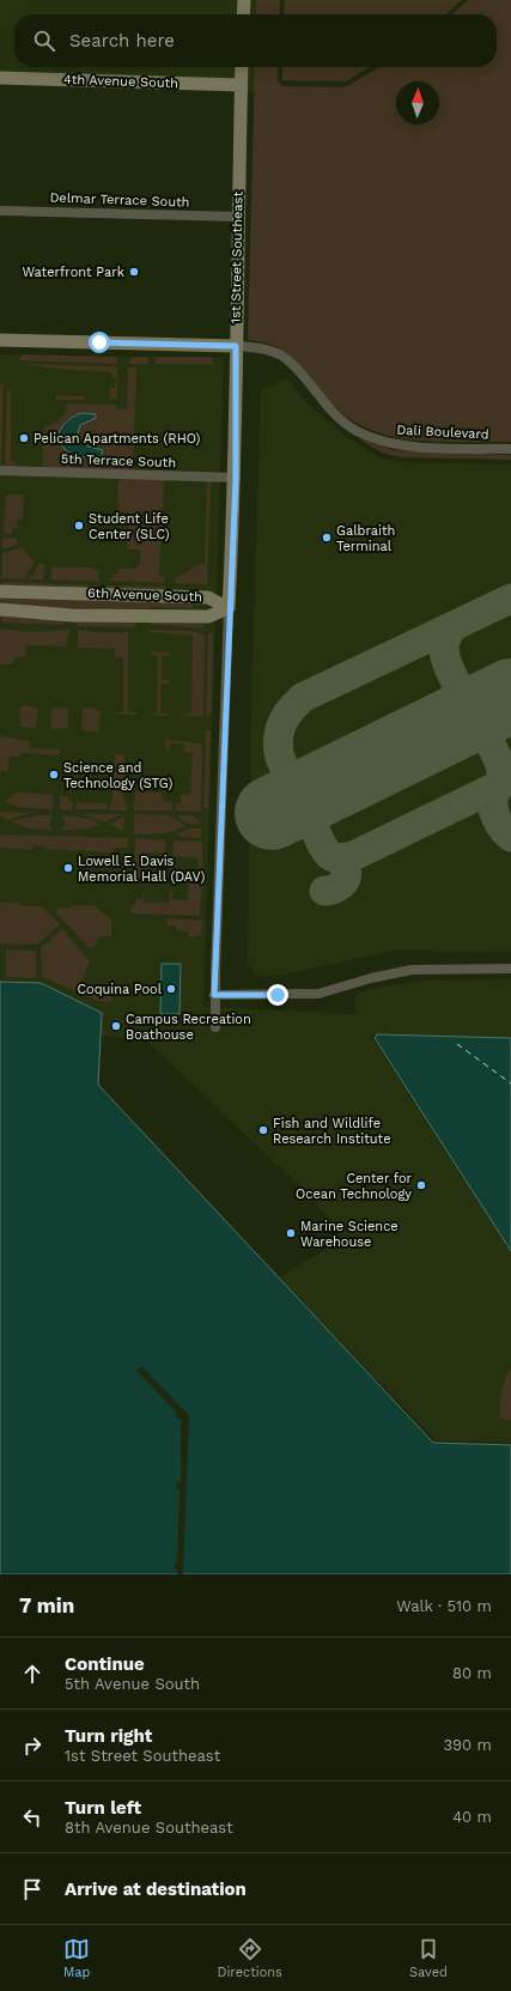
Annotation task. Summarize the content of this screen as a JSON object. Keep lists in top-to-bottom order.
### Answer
{
  "streets": {
    "street": [
      "4th Avenue South",
      "Delmar Terrace South",
      "1st Street Southeast",
      "Dali Boulevard",
      "5th Terrace South",
      "6th Avenue South"
    ]
  },
  "crossings": [
    ["4th Avenue South", "1st Street Southeast"],
    ["Delmar Terrace South", "1st Street Southeast"],
    ["1st Street Southeast", "Dali Boulevard"],
    ["1st Street Southeast", "5th Terrace South"],
    ["1st Street Southeast", "6th Avenue South"]
  ],
  "places": [
    "Waterfront Park",
    "Pelican Apartments (RHO)",
    "Student Life Center (SLC)",
    "Galbraith Terminal",
    "Science and Technology (STG)",
    "Lowell E. Davis Memorial Hall (DAV)",
    "Coquina Pool",
    "Campus Recreation Boathouse",
    "Fish and Wildlife Research Institute",
    "Center for Ocean Technology",
    "Marine Science Warehouse"
  ],
  "north": "top",
  "page": {
    "search": "Search here",
    "heading": ["7 min", "Walk · 510 m"],
    "list": [
      ["Continue", "5th Avenue South", "80 m"],
      ["Turn right", "1st Street Southeast", "390 m"],
      ["Turn left", "8th Avenue Southeast", "40 m"],
      "Arrive at destination"
    ],
    "nav": ["Map", "Directions", "Saved"]
  }
}
